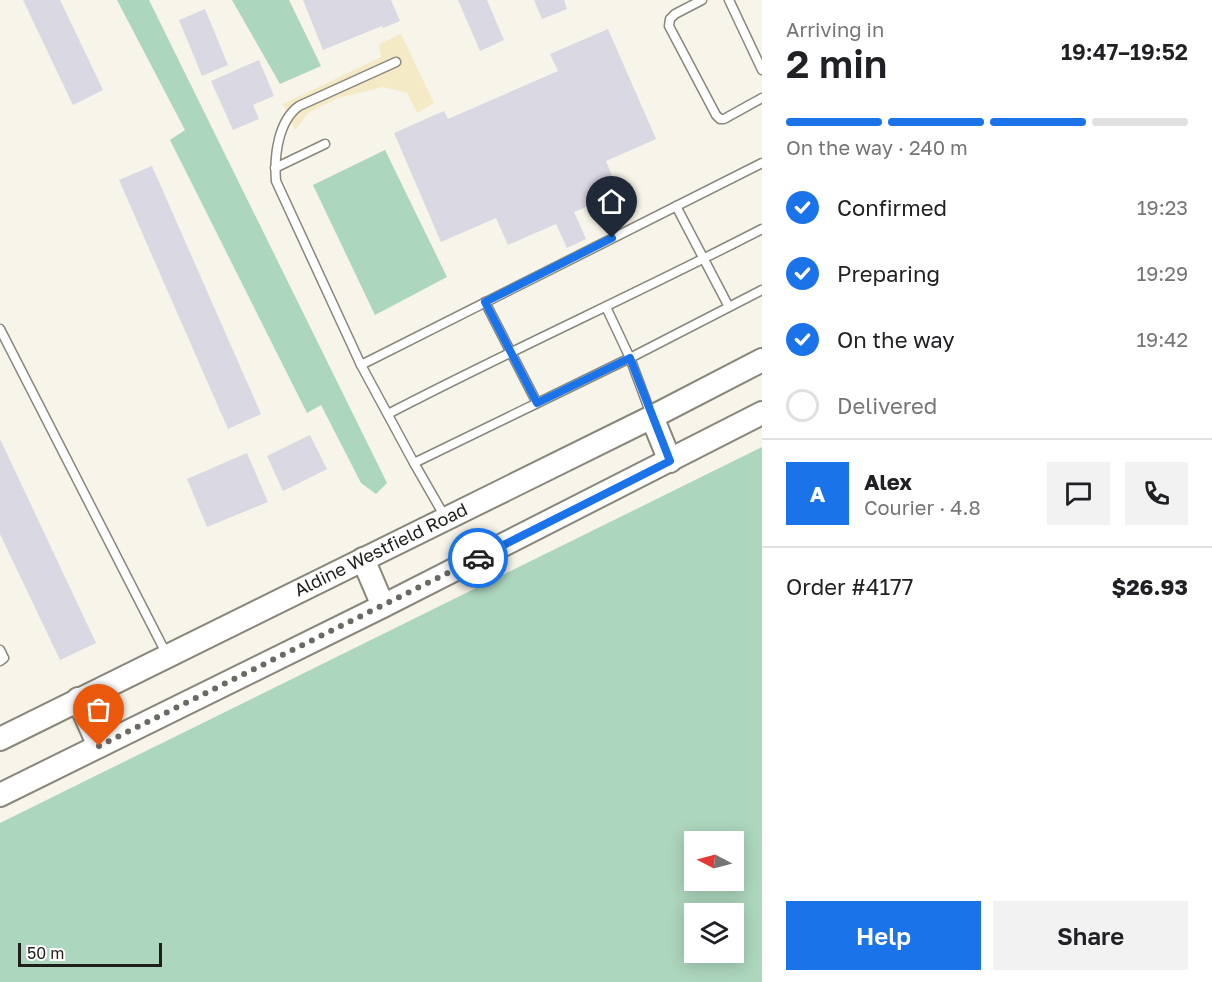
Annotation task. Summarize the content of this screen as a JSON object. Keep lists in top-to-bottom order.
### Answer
{
  "streets": {
    "main road": ["Aldine Westfield Road"]
  },
  "scale_bar": "50 m",
  "north": "left",
  "page": {
    "heading": ["2 min", "Arriving in", "19:47–19:52"],
    "panel": [
      "Alex",
      "Courier · 4.8",
      "Order #4177",
      "$26.93"
    ],
    "bar": "On the way · 240 m",
    "list": [
      ["Confirmed", "19:23"],
      ["Preparing", "19:29"],
      ["On the way", "19:42"],
      "Delivered"
    ],
    "round": "A",
    "buttons": ["Help", "Share"],
    "scale": "50 m"
  }
}
